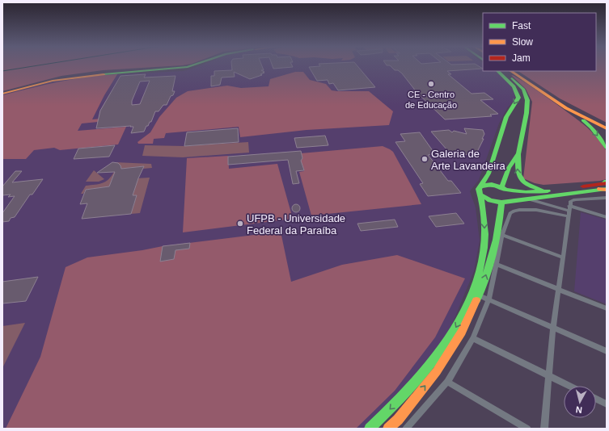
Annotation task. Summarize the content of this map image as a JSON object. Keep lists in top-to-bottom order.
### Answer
{
  "places": ["CE - Centro de Educação", "Galeria de Arte Lavandeira", "UFPB - Universidade Federal da Paraíba"],
  "legend": ["Fast", "Slow", "Jam"],
  "north": "bottom"
}
